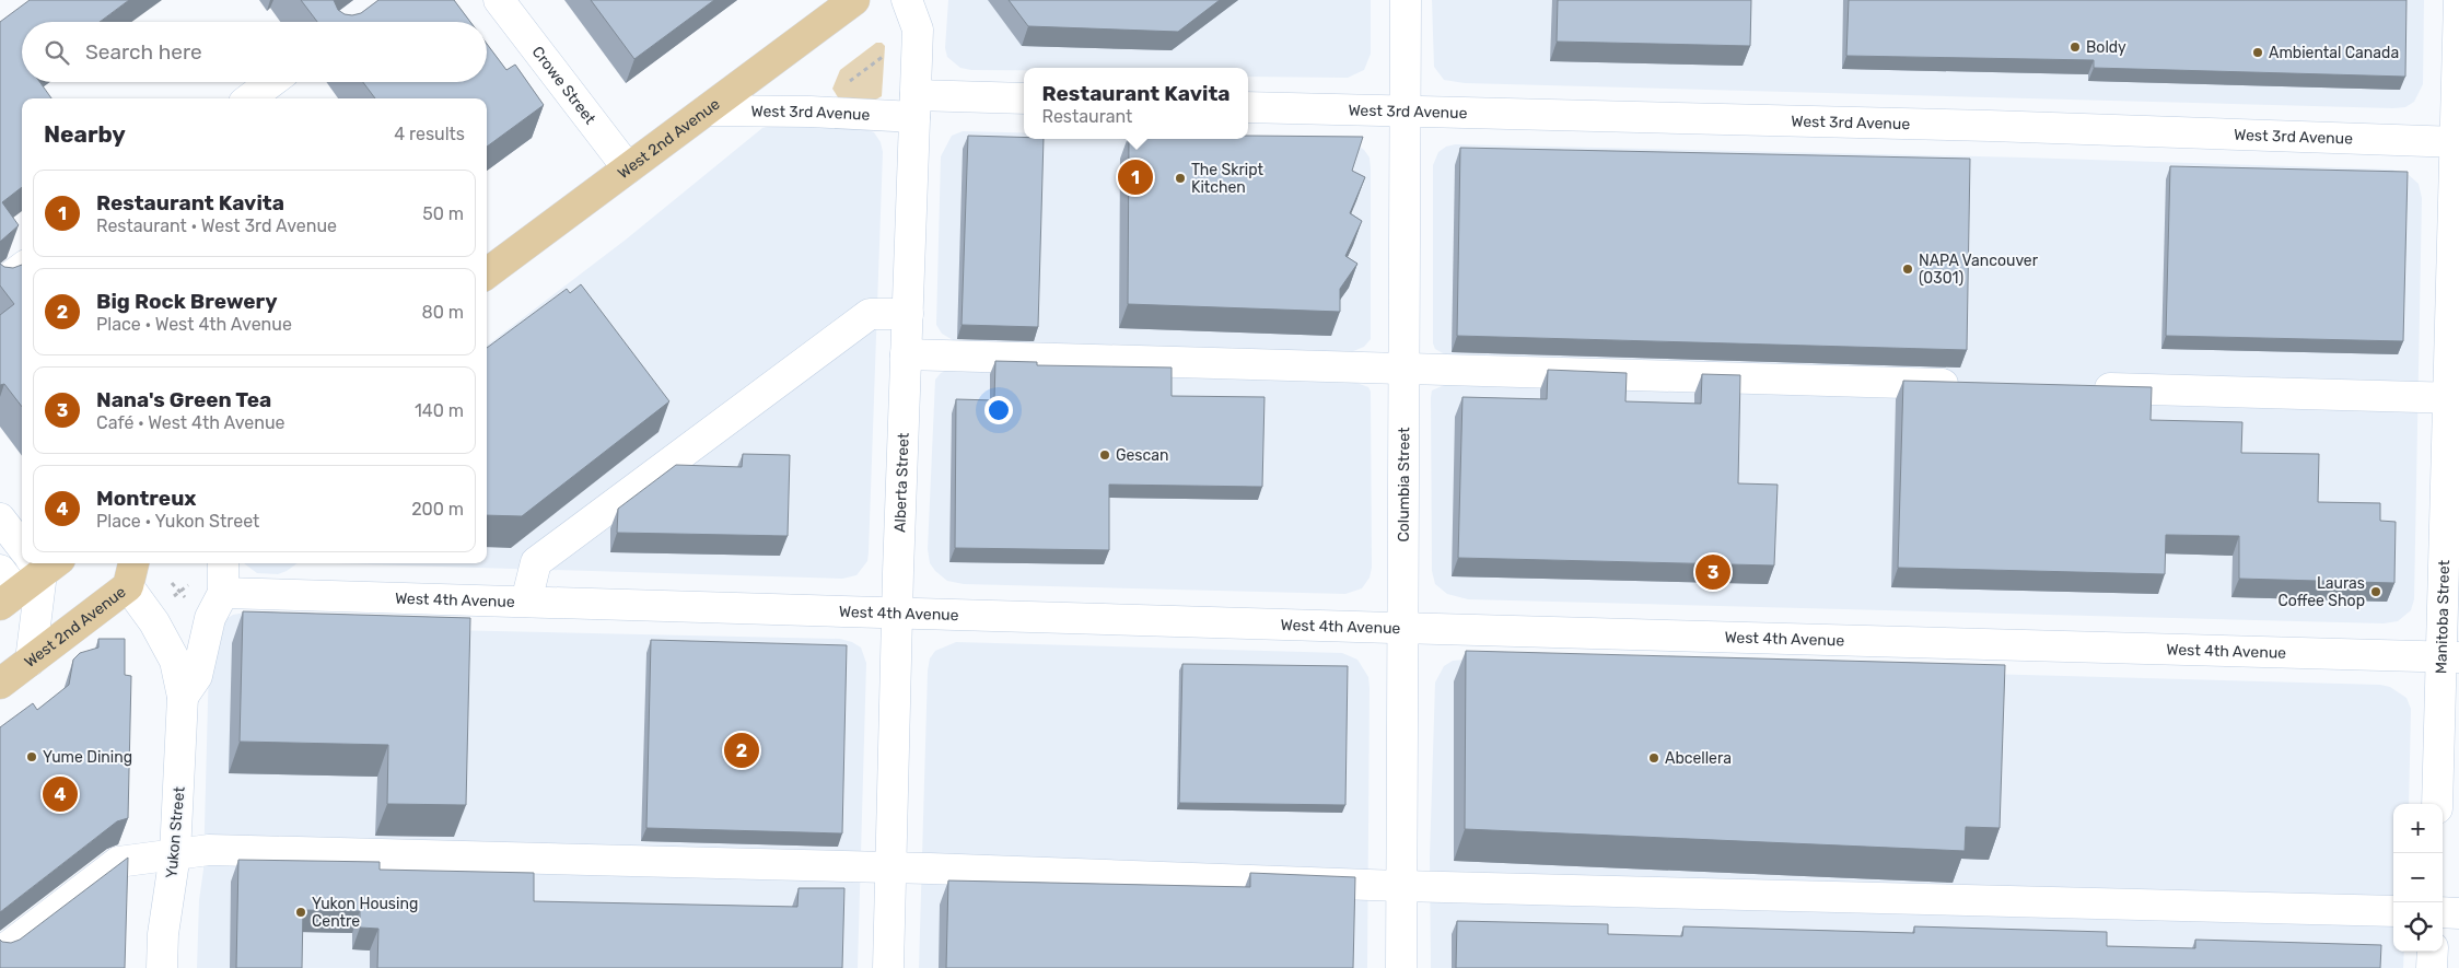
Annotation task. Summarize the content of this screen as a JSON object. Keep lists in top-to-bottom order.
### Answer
{
  "streets": {
    "main road": ["West 2nd Avenue"],
    "street": [
      "Crowe Street",
      "West 3rd Avenue",
      "Alberta Street",
      "Columbia Street",
      "West 4th Avenue",
      "Manitoba Street",
      "Yukon Street"
    ]
  },
  "crossings": [
    ["Crowe Street", "West 2nd Avenue"],
    ["West 3rd Avenue", "West 2nd Avenue"],
    ["West 3rd Avenue", "Alberta Street"],
    ["West 3rd Avenue", "Columbia Street"],
    ["West 3rd Avenue", "Manitoba Street"],
    ["West 2nd Avenue", "Yukon Street"],
    ["Alberta Street", "West 4th Avenue"],
    ["Columbia Street", "West 4th Avenue"],
    ["West 4th Avenue", "Manitoba Street"],
    ["West 4th Avenue", "Yukon Street"]
  ],
  "places": [
    "Boldy",
    "Ambiental Canada",
    "The Skript Kitchen",
    "NAPA Vancouver (0301)",
    "Gescan",
    "Lauras Coffee Shop",
    "Yume Dining",
    "Abcellera",
    "Yukon Housing Centre"
  ],
  "page": {
    "search": "Search here",
    "popup": ["Restaurant Kavita", "Restaurant"],
    "heading": ["Nearby", "4 results"],
    "pins": [
      "1",
      "3",
      "2",
      "4"
    ],
    "list": [
      {
        "mark": "1",
        "name": "Restaurant Kavita",
        "note": "Restaurant · West 3rd Avenue",
        "value": "50 m"
      },
      {
        "mark": "2",
        "name": "Big Rock Brewery",
        "note": "Place · West 4th Avenue",
        "value": "80 m"
      },
      {
        "mark": "3",
        "name": "Nana's Green Tea",
        "note": "Café · West 4th Avenue",
        "value": "140 m"
      },
      {
        "mark": "4",
        "name": "Montreux",
        "note": "Place · Yukon Street",
        "value": "200 m"
      }
    ],
    "map_buttons": ["+", "−"]
  }
}
